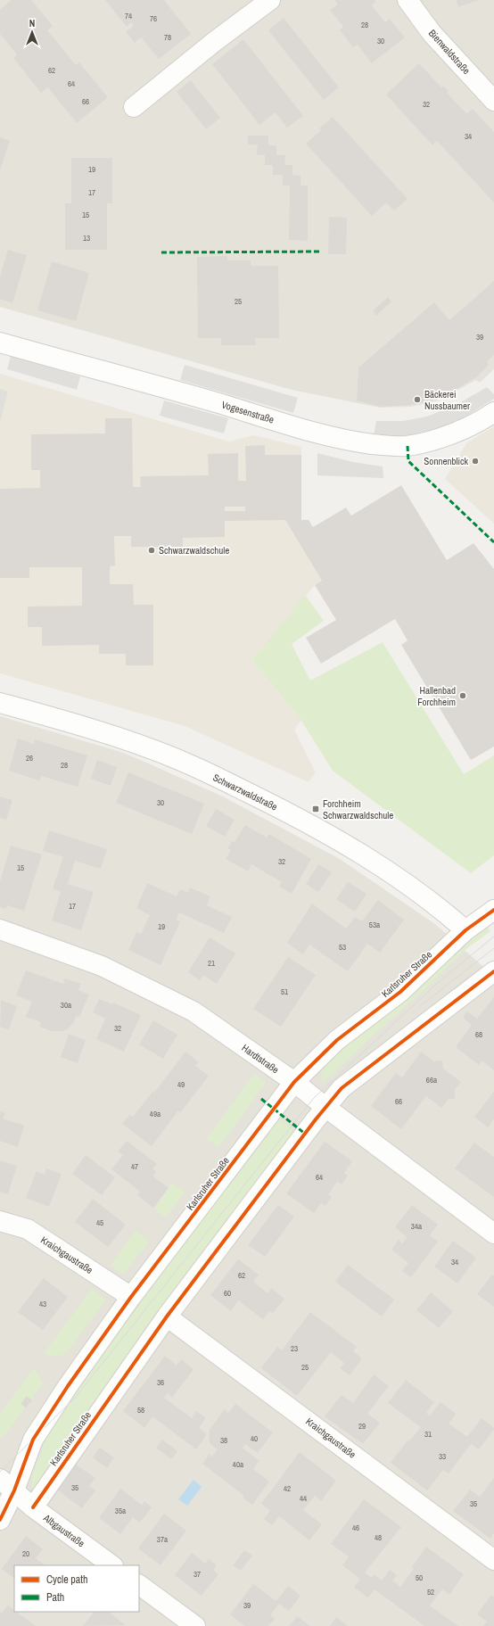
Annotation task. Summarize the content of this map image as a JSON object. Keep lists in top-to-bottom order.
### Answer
{
  "streets": {
    "street": [
      "Bienwaldstraße",
      "Vogesenstraße",
      "Schwarzwaldstraße",
      "Karlsruher Straße",
      "Hardtstraße",
      "Kraichgaustraße",
      "Albgaustraße"
    ]
  },
  "crossings": [
    ["Schwarzwaldstraße", "Karlsruher Straße"],
    ["Karlsruher Straße", "Hardtstraße"],
    ["Karlsruher Straße", "Kraichgaustraße"],
    ["Karlsruher Straße", "Albgaustraße"]
  ],
  "places": {
    "other": [
      "Bäckerei Nussbaumer",
      "Sonnenblick",
      "Schwarzwaldschule",
      "Hallenbad Forchheim"
    ],
    "transit": ["Forchheim Schwarzwaldschule"]
  },
  "house_numbers": [
    "74",
    "76",
    "28",
    "78",
    "30",
    "62",
    "64",
    "66",
    "32",
    "34",
    "19",
    "17",
    "15",
    "13",
    "25",
    "39",
    "26",
    "28",
    "30",
    "32",
    "15",
    "17",
    "53a",
    "19",
    "53",
    "21",
    "51",
    "30a",
    "32",
    "68",
    "66a",
    "49",
    "66",
    "49a",
    "47",
    "64",
    "45",
    "34a",
    "34",
    "62",
    "60",
    "43",
    "23",
    "25",
    "36",
    "58",
    "29",
    "31",
    "40",
    "38",
    "33",
    "40a",
    "35",
    "42",
    "44",
    "35",
    "35a",
    "46",
    "48",
    "37a",
    "20",
    "37",
    "50",
    "52",
    "39"
  ],
  "legend": ["Cycle path", "Path"],
  "north": "top"
}
